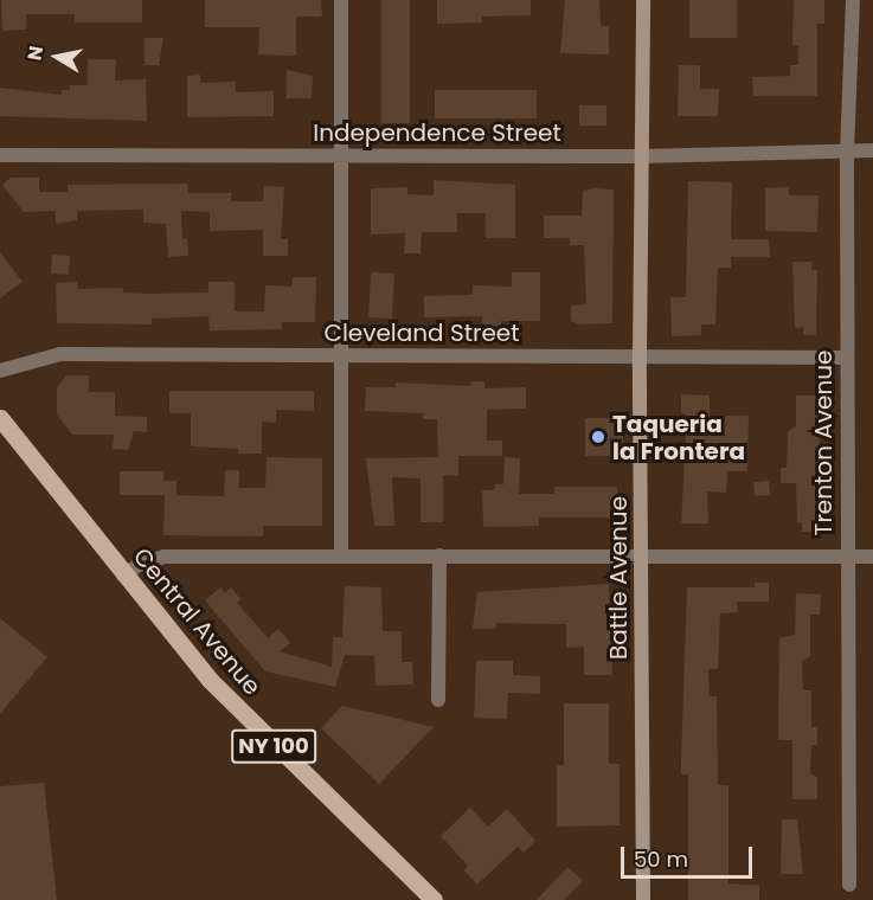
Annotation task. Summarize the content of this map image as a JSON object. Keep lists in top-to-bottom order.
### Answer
{
  "streets": {
    "main road": ["Central Avenue", "NY 100"],
    "street": [
      "Independence Street",
      "Cleveland Street",
      "Trenton Avenue",
      "Battle Avenue"
    ]
  },
  "crossings": [
    ["Independence Street", "Trenton Avenue"],
    ["Independence Street", "Battle Avenue"],
    ["Cleveland Street", "Trenton Avenue"],
    ["Cleveland Street", "Battle Avenue"]
  ],
  "places": ["Taqueria la Frontera"],
  "scale_bar": "50 m",
  "north": "left"
}
